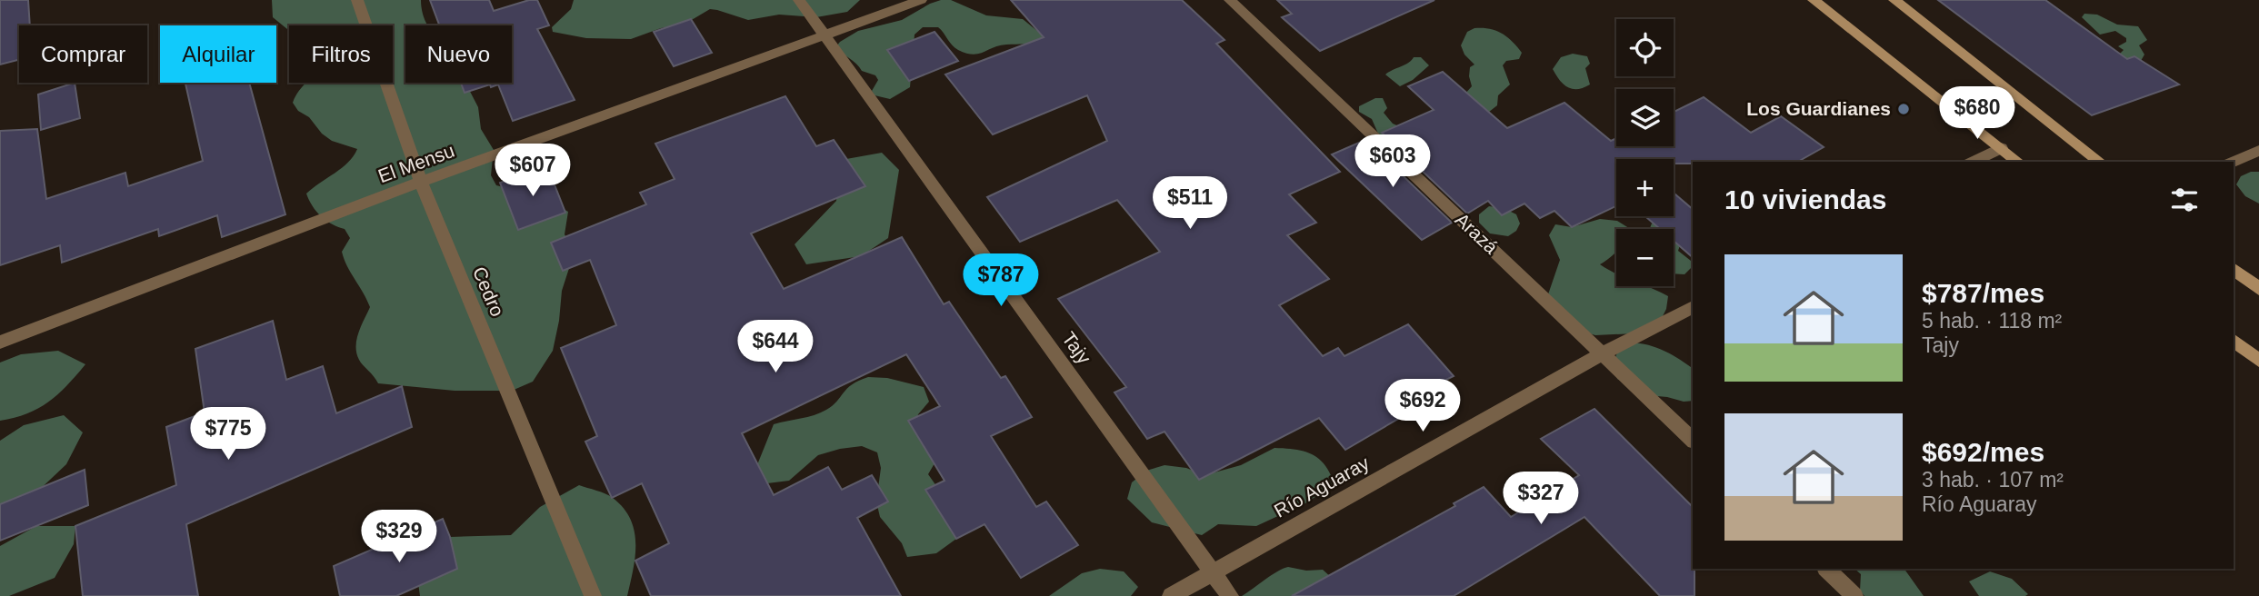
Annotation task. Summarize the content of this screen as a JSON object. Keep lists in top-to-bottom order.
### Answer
{
  "streets": {
    "street": [
      "El Mensu",
      "Arazá",
      "Cedro",
      "Tajy",
      "Río Aguaray"
    ]
  },
  "crossings": [
    ["El Mensu", "Cedro"],
    ["El Mensu", "Tajy"],
    ["Arazá", "Río Aguaray"],
    ["Tajy", "Río Aguaray"]
  ],
  "places": ["Los Guardianes"],
  "page": {
    "map_buttons": ["+", "−"],
    "chip": [
      "Comprar",
      "Alquilar",
      "Filtros",
      "Nuevo"
    ],
    "price": [
      "$680",
      "$603",
      "$607",
      "$511",
      "$787",
      "$644",
      "$692",
      "$775",
      "$327",
      "$329"
    ],
    "heading": "10 viviendas",
    "list": [
      {
        "name": "$787/mes",
        "note": "5 hab. · 118 m² · Tajy"
      },
      {
        "name": "$692/mes",
        "note": "3 hab. · 107 m² · Río Aguaray"
      }
    ]
  }
}
